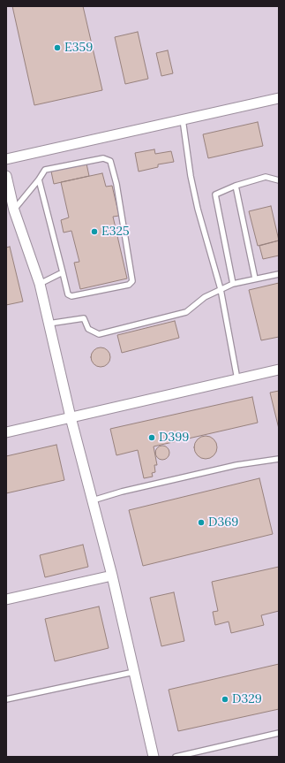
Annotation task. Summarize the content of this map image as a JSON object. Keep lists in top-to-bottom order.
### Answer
{
  "places": [
    "E359",
    "E325",
    "D399",
    "D369",
    "D329"
  ]
}
